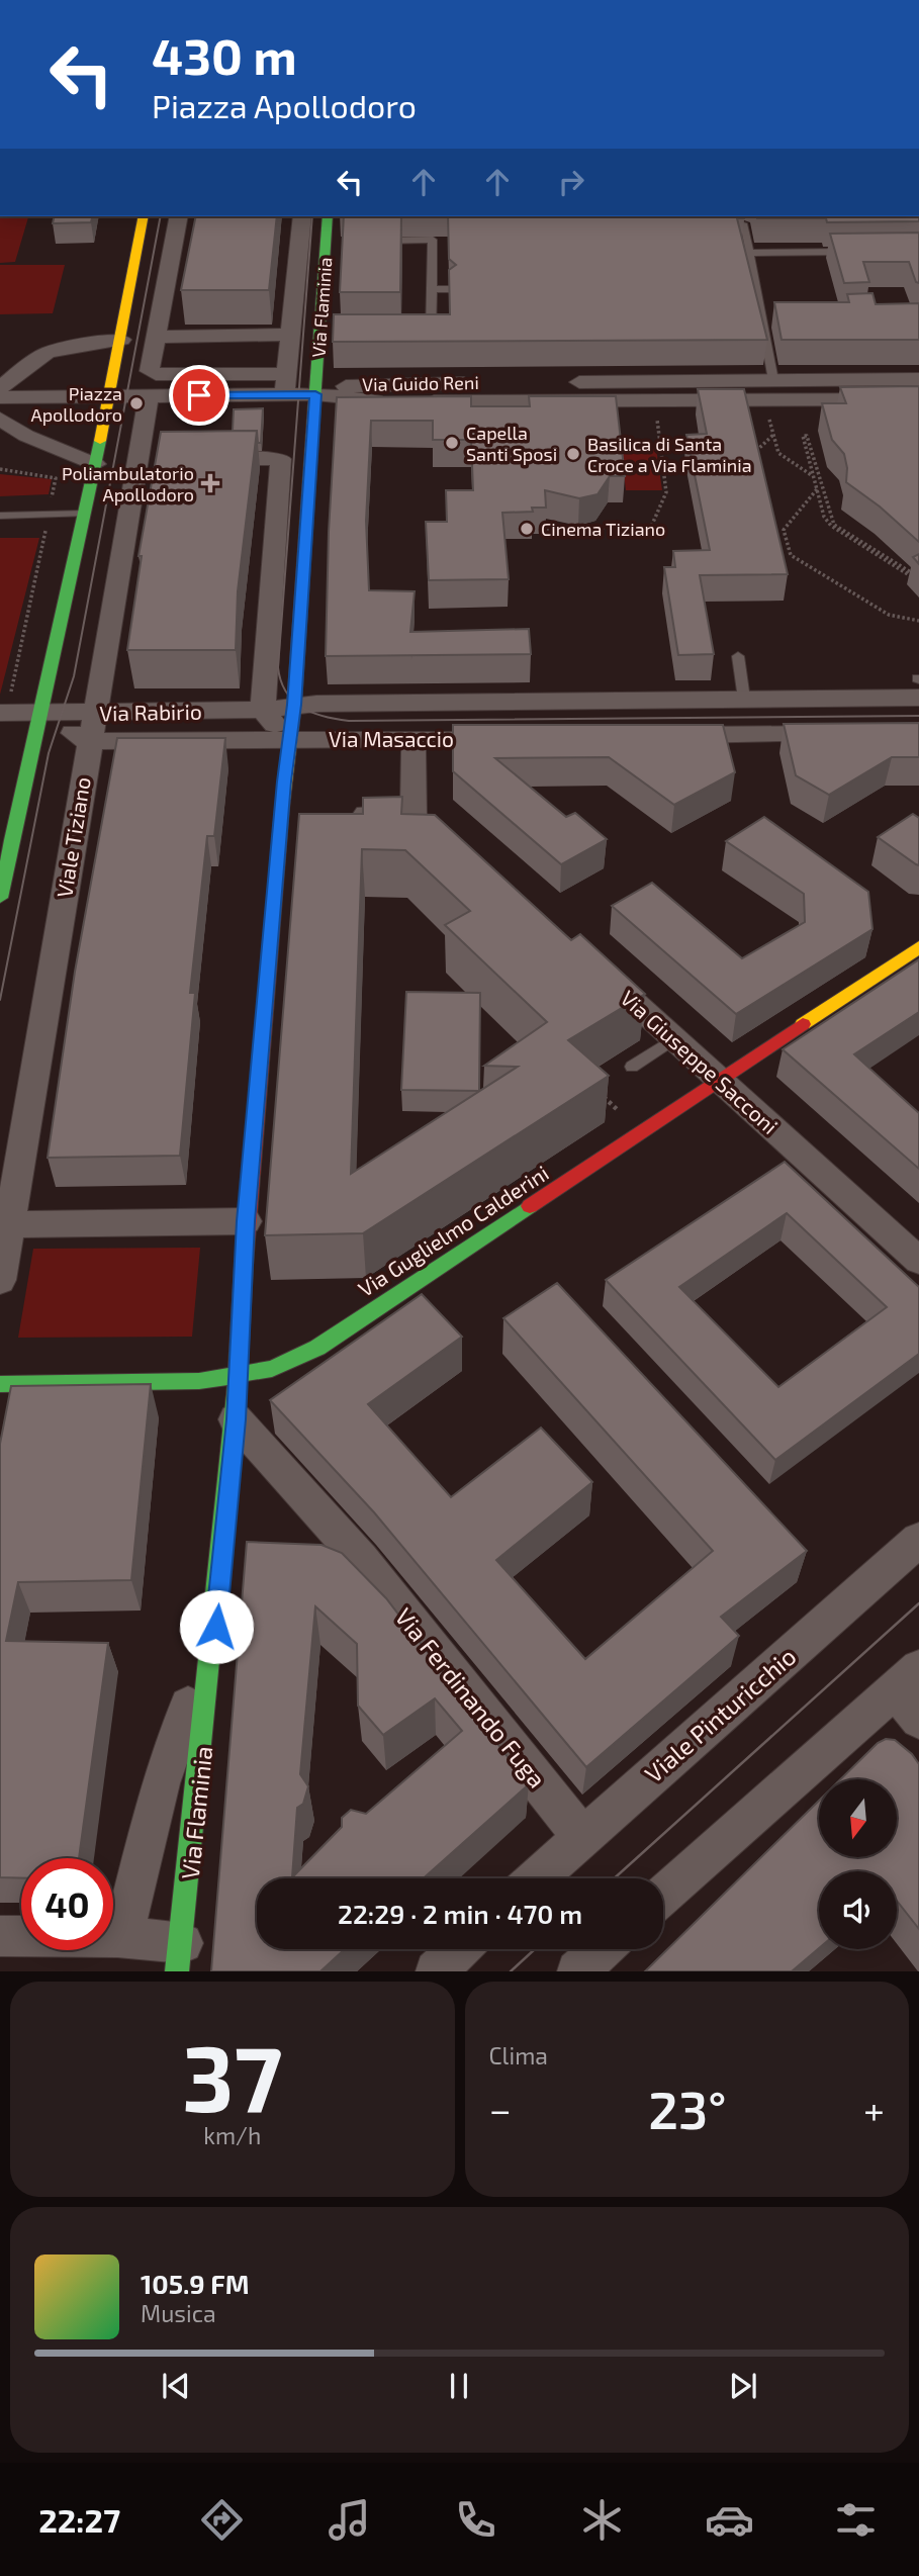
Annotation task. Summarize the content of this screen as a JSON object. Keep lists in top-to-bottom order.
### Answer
{
  "streets": {
    "street": [
      "Via Flaminia",
      "Via Guido Reni",
      "Via Rabirio",
      "Via Masaccio",
      "Viale Tiziano",
      "Via Giuseppe Sacconi",
      "Via Guglielmo Calderini",
      "Via Ferdinando Fuga",
      "Viale Pinturicchio"
    ]
  },
  "crossings": [
    ["Via Flaminia", "Via Guido Reni"],
    ["Via Flaminia", "Via Rabirio"],
    ["Via Flaminia", "Via Masaccio"],
    ["Via Flaminia", "Via Guglielmo Calderini"],
    ["Via Flaminia", "Via Ferdinando Fuga"],
    ["Via Rabirio", "Via Masaccio"],
    ["Via Rabirio", "Viale Tiziano"],
    ["Via Giuseppe Sacconi", "Via Guglielmo Calderini"],
    ["Via Ferdinando Fuga", "Viale Pinturicchio"]
  ],
  "places": {
    "other": [
      "Piazza Apollodoro",
      "Capella Santi Sposi",
      "Basilica di Santa Croce a Via Flaminia",
      "Cinema Tiziano"
    ],
    "health": ["Poliambulatorio Apollodoro"]
  },
  "north": "bottom",
  "page": {
    "turn": ["430 m", "Piazza Apollodoro"],
    "limit": "40",
    "trip": "22:29 · 2 min · 470 m",
    "tile": [
      ["37", "km/h"],
      "Clima"
    ],
    "heat": ["−", "23°", "+"],
    "song": ["105.9 FM", "Musica"],
    "tabs": "22:27"
  }
}
